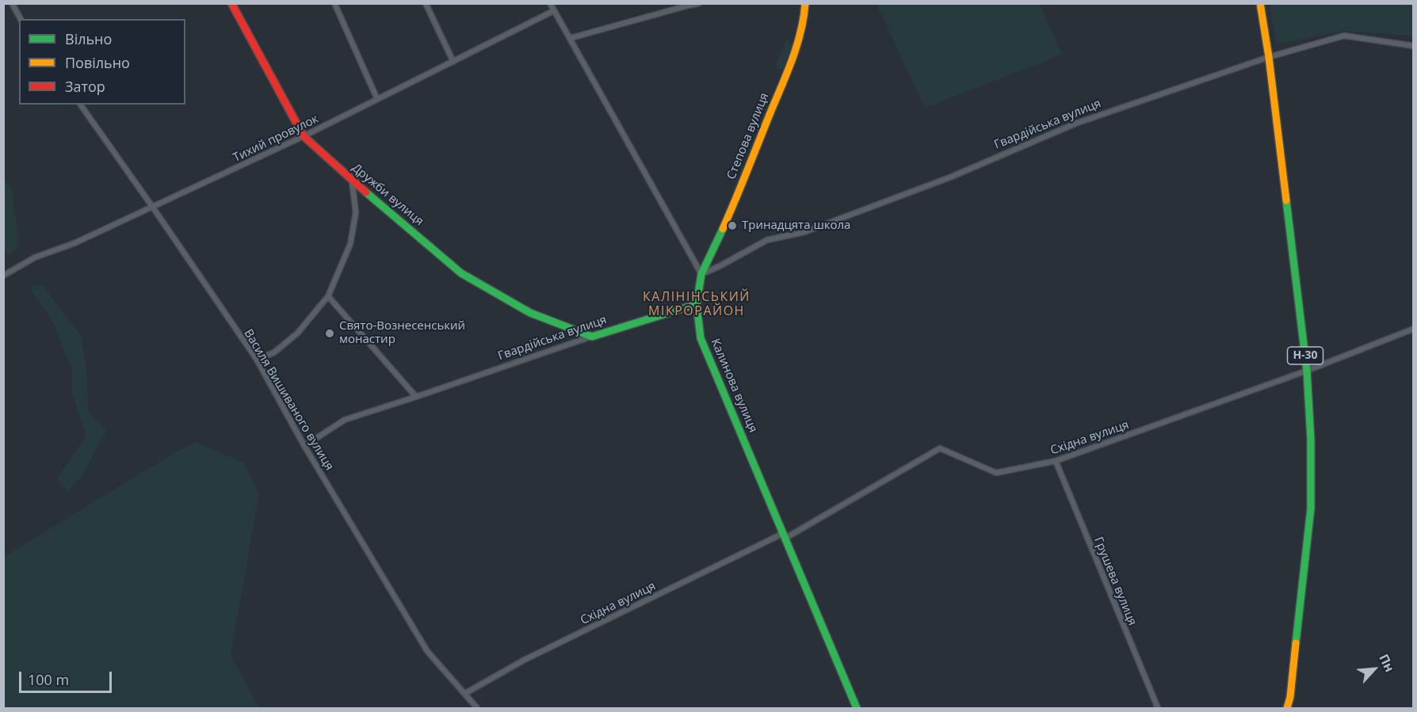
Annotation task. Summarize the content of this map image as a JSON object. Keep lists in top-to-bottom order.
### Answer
{
  "streets": {
    "street": [
      "Гвардійська вулиця",
      "Степова вулиця",
      "Тихий провулок",
      "Дружби вулиця",
      "Н-30",
      "Калинова вулиця",
      "Василя Вишиваного вулиця",
      "Східна вулиця",
      "Грушева вулиця"
    ]
  },
  "crossings": [
    ["Гвардійська вулиця", "Степова вулиця"],
    ["Гвардійська вулиця", "Дружби вулиця"],
    ["Гвардійська вулиця", "Н-30"],
    ["Гвардійська вулиця", "Калинова вулиця"],
    ["Гвардійська вулиця", "Василя Вишиваного вулиця"],
    ["Степова вулиця", "Калинова вулиця"],
    ["Тихий провулок", "Дружби вулиця"],
    ["Тихий провулок", "Василя Вишиваного вулиця"],
    ["Н-30", "Східна вулиця"],
    ["Калинова вулиця", "Східна вулиця"],
    ["Василя Вишиваного вулиця", "Східна вулиця"],
    ["Східна вулиця", "Грушева вулиця"]
  ],
  "districts": ["КАЛІНІНСЬКИЙ МІКРОРАЙОН"],
  "places": ["Тринадцята школа", "Cвято-Вознесенський монастир"],
  "legend": ["Вільно", "Повільно", "Затор"],
  "scale_bar": "100 m",
  "north": "top right"
}
